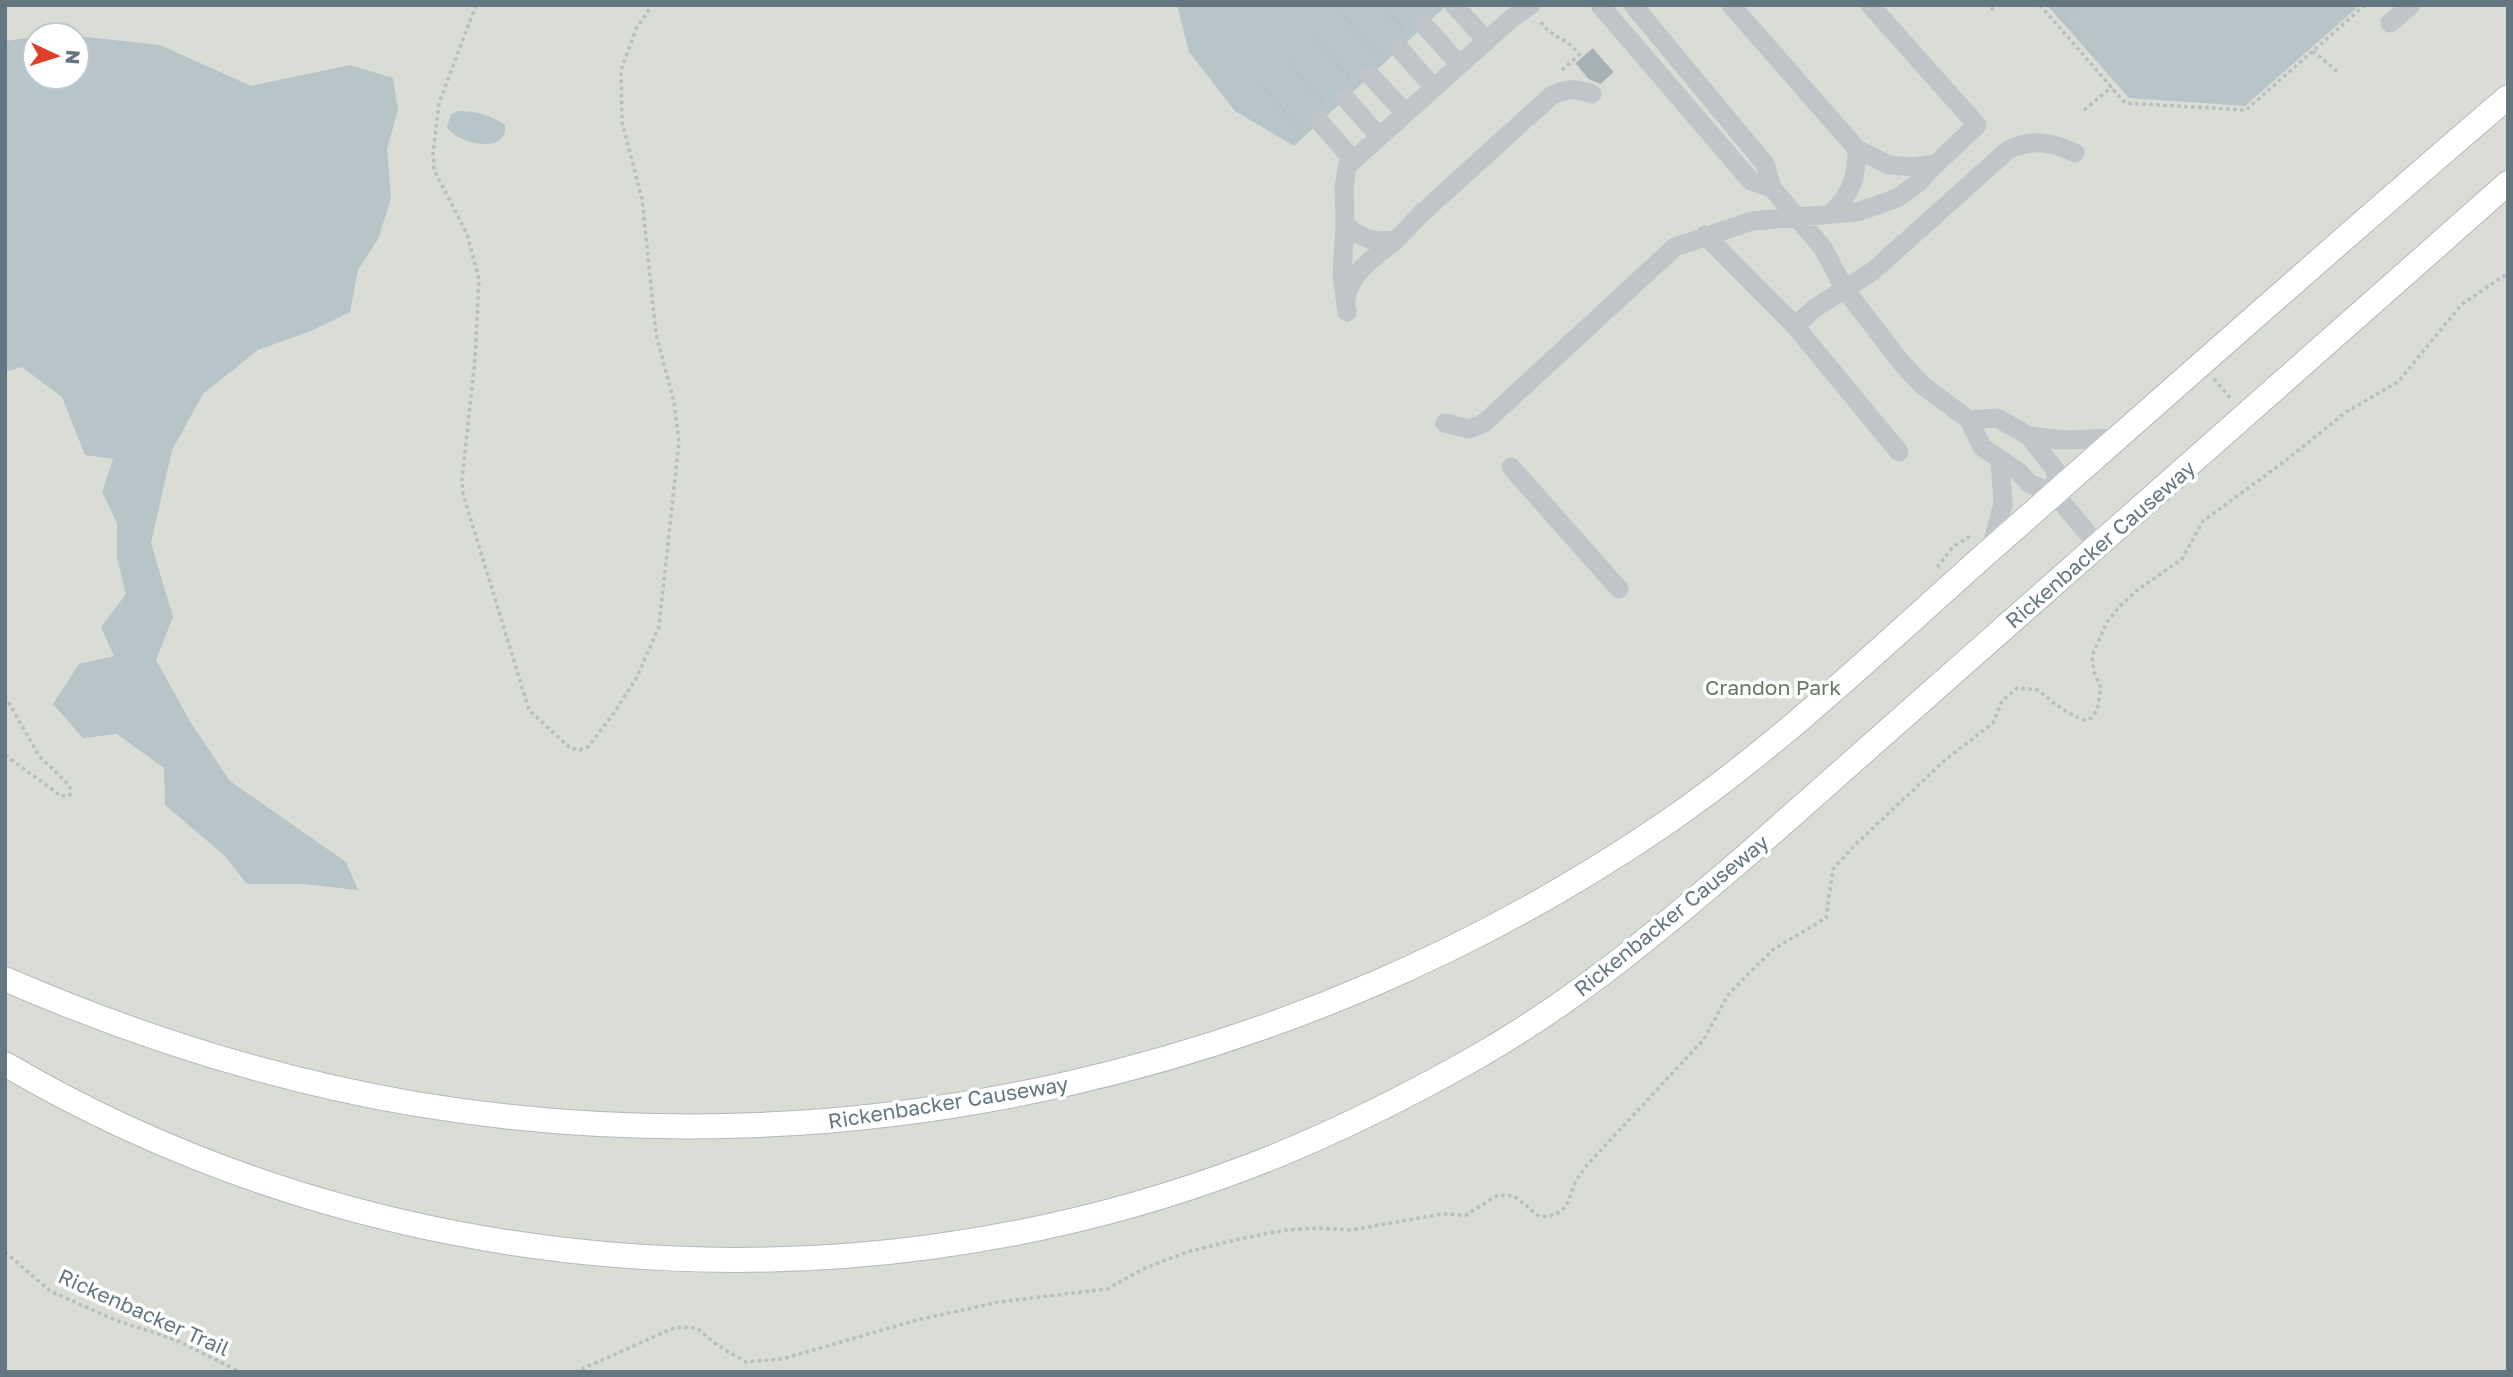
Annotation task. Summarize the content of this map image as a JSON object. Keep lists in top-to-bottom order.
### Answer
{
  "streets": {
    "main road": ["Rickenbacker Causeway"],
    "path": ["Rickenbacker Trail"]
  },
  "parks": ["Crandon Park"],
  "north": "right"
}
